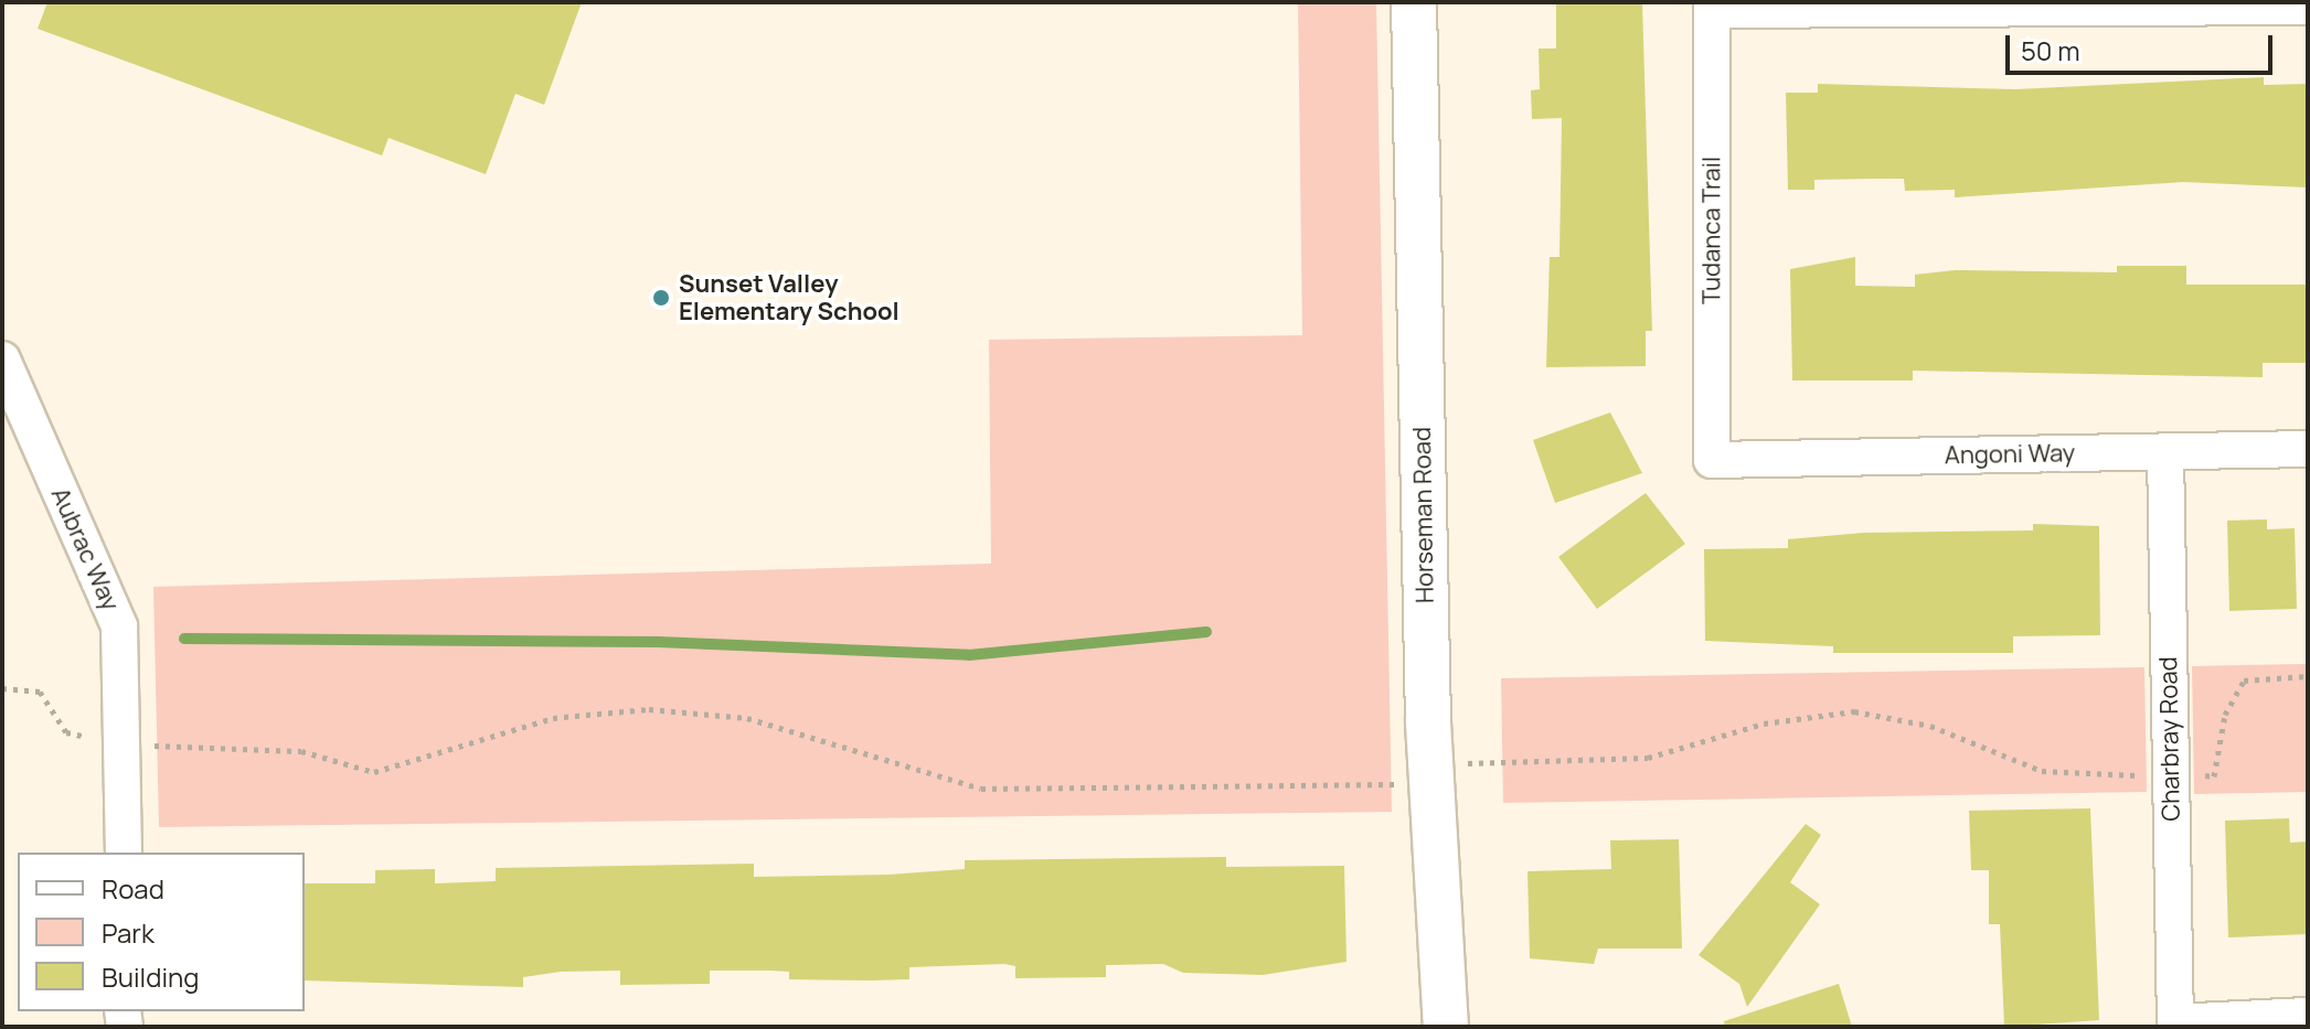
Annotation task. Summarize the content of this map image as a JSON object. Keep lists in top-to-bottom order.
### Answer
{
  "streets": {
    "street": [
      "Tudanca Trail",
      "Angoni Way",
      "Horseman Road",
      "Aubrac Way",
      "Charbray Road"
    ]
  },
  "crossings": [
    ["Tudanca Trail", "Angoni Way"],
    ["Angoni Way", "Charbray Road"]
  ],
  "places": ["Sunset Valley Elementary School"],
  "legend": ["Road", "Park", "Building"],
  "scale_bar": "50 m"
}
